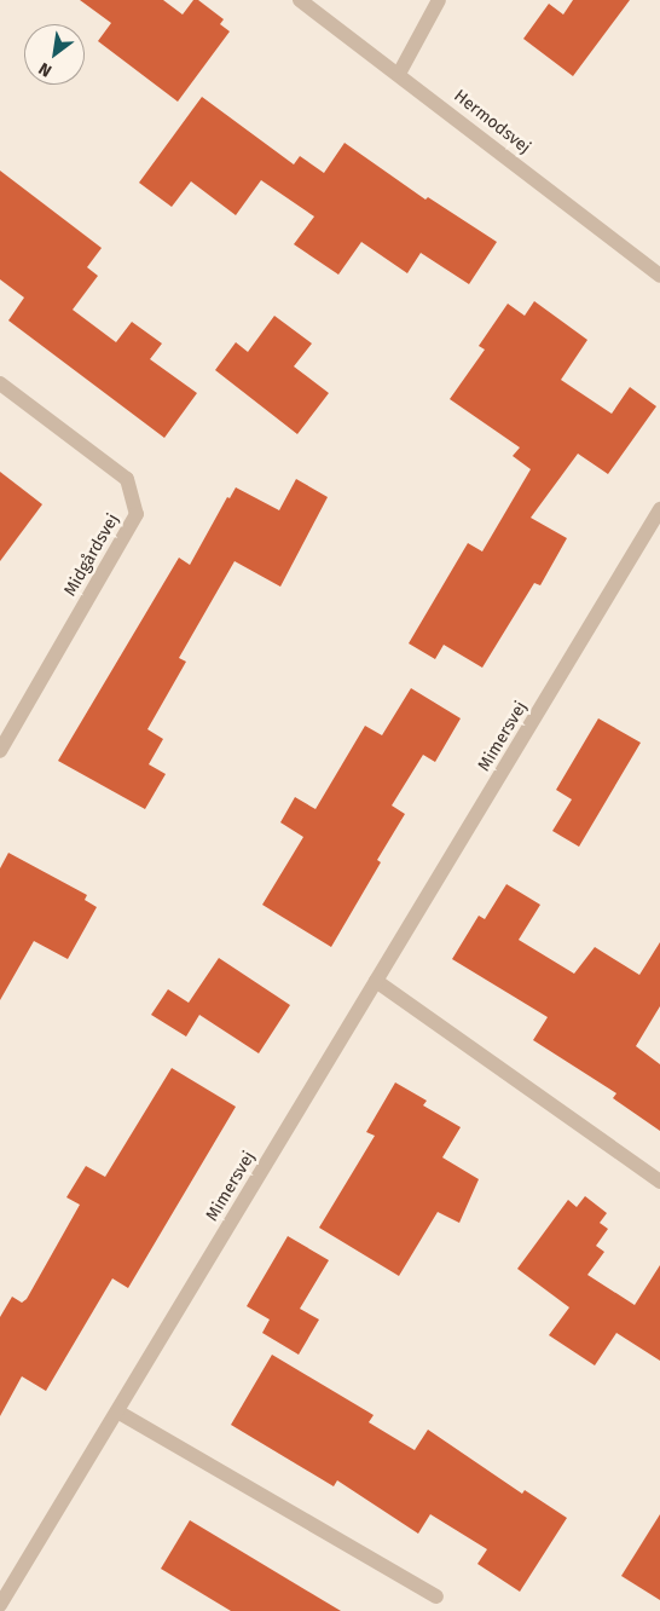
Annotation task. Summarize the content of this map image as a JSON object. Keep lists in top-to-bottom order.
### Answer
{
  "streets": {
    "street": ["Hermodsvej", "Midgårdsvej", "Mimersvej"]
  },
  "north": "bottom left"
}
